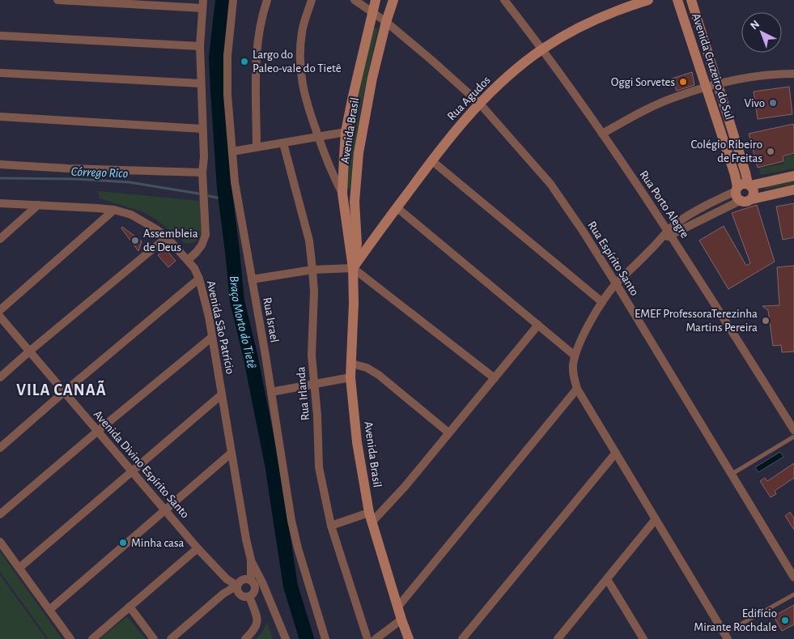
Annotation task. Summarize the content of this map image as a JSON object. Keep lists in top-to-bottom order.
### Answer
{
  "streets": {
    "main road": ["Avenida Cruzeiro do Sul", "Rua Agudos", "Avenida Brasil"],
    "street": [
      "Rua Porto Alegre",
      "Rua Espírito Santo",
      "Rua Israel",
      "Avenida São Patrício",
      "Rua Irlanda",
      "Avenida Divino Espírito Santo"
    ]
  },
  "crossings": [
    ["Rua Agudos", "Avenida Brasil"],
    ["Rua Agudos", "Rua Porto Alegre"],
    ["Rua Agudos", "Rua Espírito Santo"],
    ["Avenida Brasil", "Rua Espírito Santo"],
    ["Avenida São Patrício", "Avenida Divino Espírito Santo"]
  ],
  "districts": ["VILA CANAÃ"],
  "water": ["Córrego Rico", "Braço Morto do Tietê"],
  "places": [
    "Largo do Paleo-vale do Tietê",
    "Oggi Sorvetes",
    "Vivo",
    "Colégio Ribeiro de Freitas",
    "Assembleia de Deus",
    "EMEF ProfessoraTerezinha Martins Pereira",
    "Minha casa",
    "Edifício Mirante Rochdale"
  ],
  "north": "top left"
}
